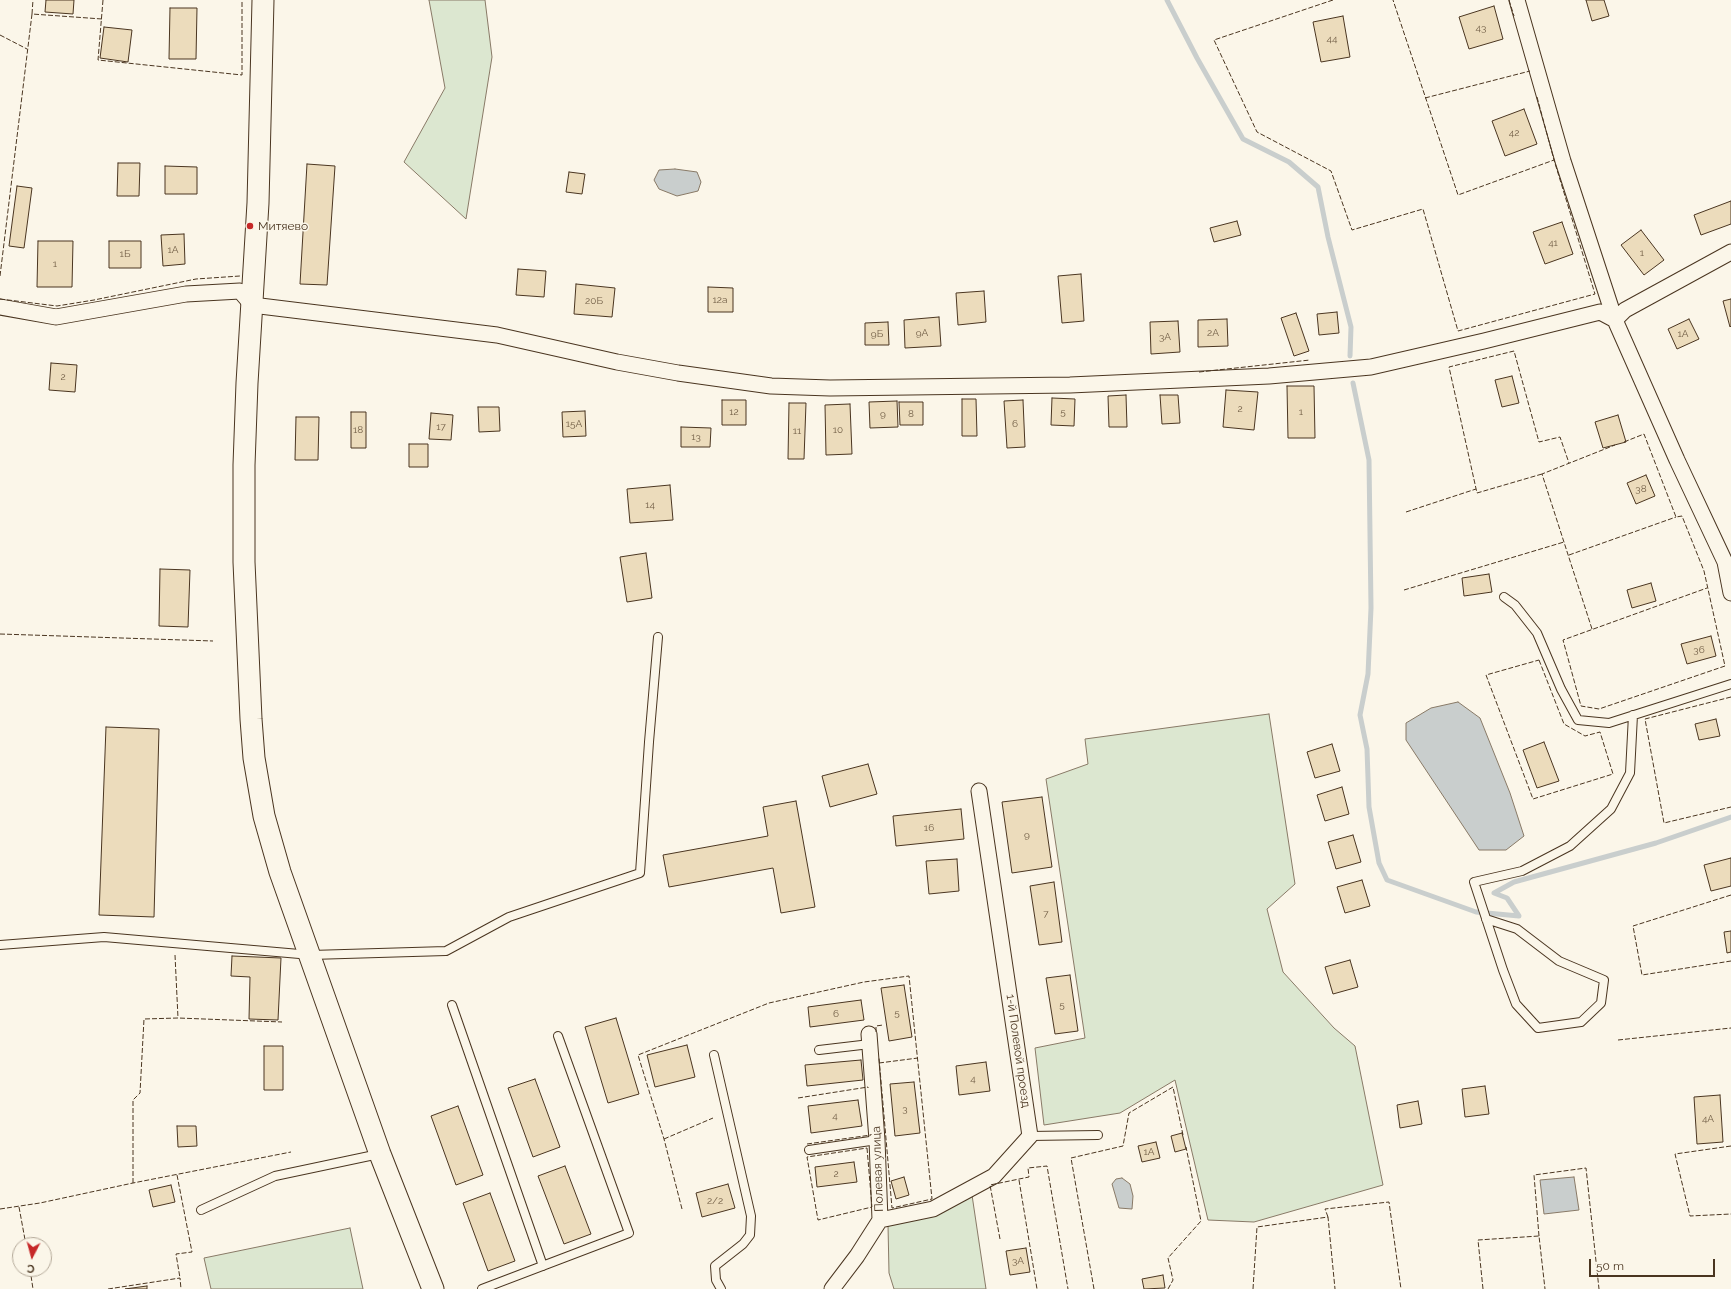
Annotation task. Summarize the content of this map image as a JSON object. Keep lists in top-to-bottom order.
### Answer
{
  "streets": {
    "street": ["1-й Полевой проезд", "Полевая улица"]
  },
  "places": ["Митяево"],
  "house_numbers": [
    "43",
    "44",
    "42",
    "41",
    "1А",
    "1",
    "1Б",
    "1",
    "12а",
    "20Б",
    "9А",
    "2А",
    "9Б",
    "1А",
    "3А",
    "2",
    "2",
    "12",
    "5",
    "1",
    "9",
    "8",
    "15А",
    "6",
    "17",
    "18",
    "10",
    "11",
    "13",
    "38",
    "14",
    "36",
    "16",
    "9",
    "7",
    "5",
    "5",
    "6",
    "4",
    "3",
    "4",
    "4А",
    "1А",
    "2",
    "2/2",
    "3А"
  ],
  "scale_bar": "50 m",
  "north": "bottom"
}
